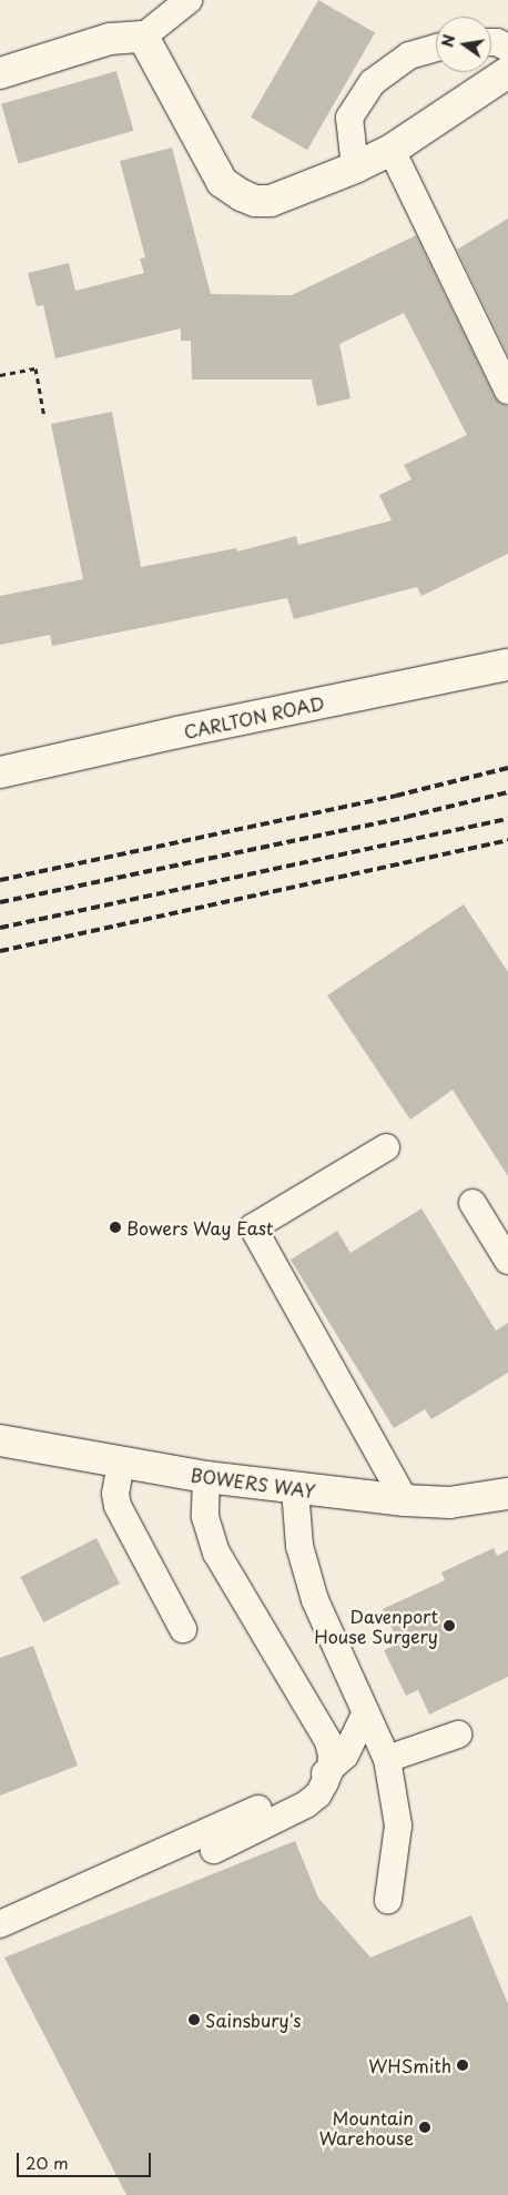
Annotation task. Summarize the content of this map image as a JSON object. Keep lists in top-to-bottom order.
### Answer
{
  "streets": {
    "street": ["CARLTON ROAD", "BOWERS WAY"]
  },
  "places": [
    "Bowers Way East",
    "Davenport House Surgery",
    "Sainsbury's",
    "WHSmith",
    "Mountain Warehouse"
  ],
  "scale_bar": "20 m",
  "north": "left"
}
